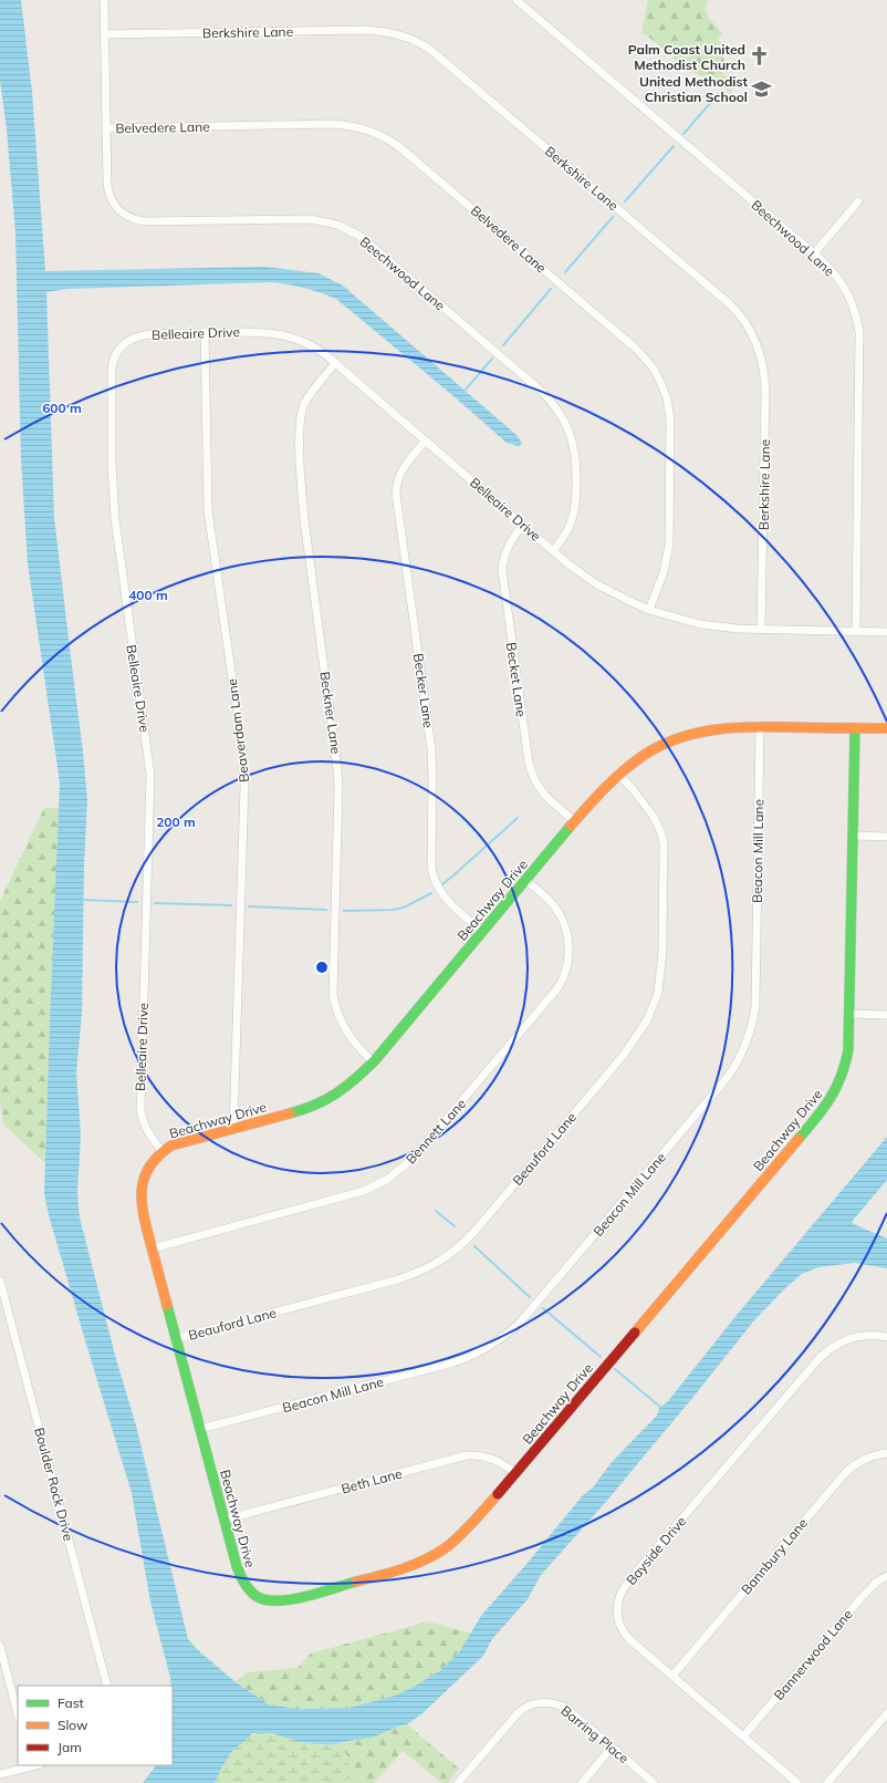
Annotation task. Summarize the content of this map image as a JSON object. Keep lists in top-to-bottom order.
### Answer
{
  "streets": {
    "street": [
      "Berkshire Lane",
      "Belvedere Lane",
      "Beechwood Lane",
      "Belleaire Drive",
      "Becket Lane",
      "Becker Lane",
      "Beckner Lane",
      "Beaverdam Lane",
      "Beacon Mill Lane",
      "Beachway Drive",
      "Bennett Lane",
      "Beauford Lane",
      "Beth Lane",
      "Boulder Rock Drive",
      "Bayside Drive",
      "Bannbury Lane",
      "Bannerwood Lane",
      "Barring Place"
    ]
  },
  "crossings": [
    ["Berkshire Lane", "Beechwood Lane"],
    ["Berkshire Lane", "Belleaire Drive"],
    ["Belvedere Lane", "Beechwood Lane"],
    ["Belvedere Lane", "Belleaire Drive"],
    ["Beechwood Lane", "Belleaire Drive"],
    ["Belleaire Drive", "Becket Lane"],
    ["Belleaire Drive", "Becker Lane"],
    ["Belleaire Drive", "Beckner Lane"],
    ["Belleaire Drive", "Beaverdam Lane"],
    ["Belleaire Drive", "Beachway Drive"],
    ["Becket Lane", "Beachway Drive"],
    ["Becker Lane", "Beachway Drive"],
    ["Beckner Lane", "Beachway Drive"],
    ["Beaverdam Lane", "Beachway Drive"],
    ["Beacon Mill Lane", "Beachway Drive"],
    ["Beachway Drive", "Bennett Lane"],
    ["Beachway Drive", "Beauford Lane"],
    ["Beachway Drive", "Beth Lane"],
    ["Bayside Drive", "Bannbury Lane"],
    ["Bayside Drive", "Bannerwood Lane"]
  ],
  "places": {
    "church": ["Palm Coast United Methodist Church"],
    "school or university": ["United Methodist Christian School"]
  },
  "legend": ["Fast", "Slow", "Jam"],
  "rings": ["600 m", "400 m", "200 m"]
}
